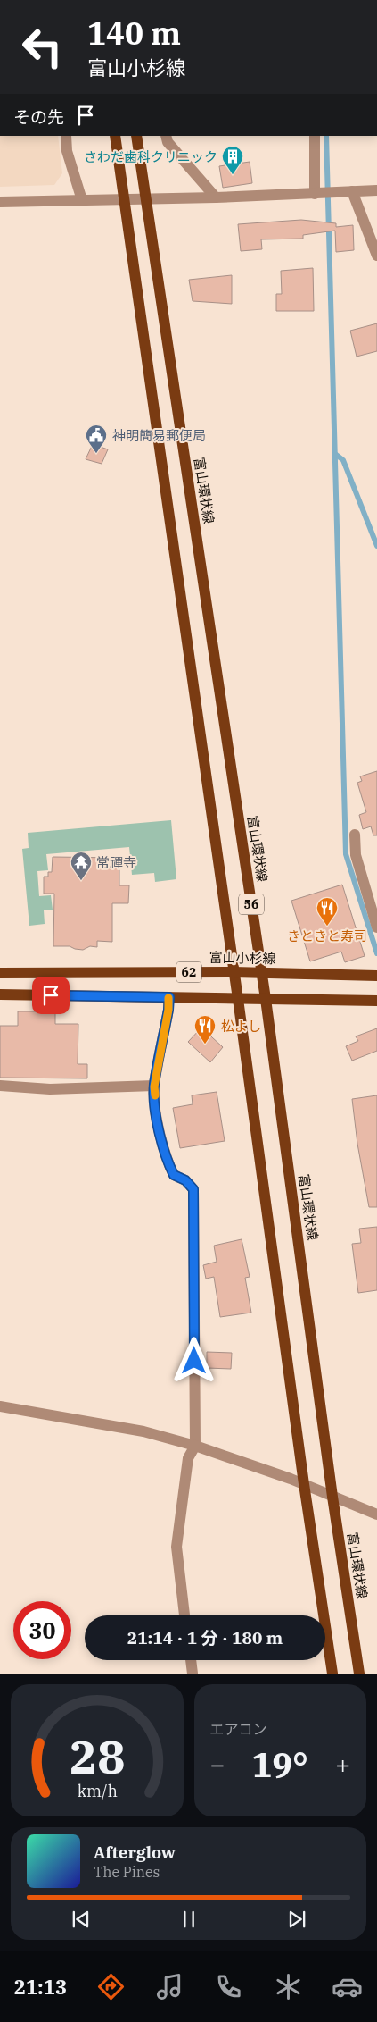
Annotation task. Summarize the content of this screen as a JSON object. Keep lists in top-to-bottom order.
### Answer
{
  "streets": {
    "main road": [
      "富山環状線",
      "56",
      "富山小杉線",
      "62"
    ]
  },
  "crossings": [
    ["富山環状線", "富山小杉線"],
    ["富山環状線", "62"],
    ["56", "富山小杉線"],
    ["56", "62"]
  ],
  "places": {
    "building": ["さわだ歯科クリニック"],
    "public building": ["神明簡易郵便局"],
    "temple": ["常禪寺"],
    "restaurant": ["きときと寿司", "松よし"]
  },
  "page": {
    "turn": ["140 m", "富山小杉線"],
    "then": "その先",
    "limit": "30",
    "trip": "21:14 · 1 分 · 180 m",
    "tile": "エアコン",
    "heat": ["−", "19°", "+"],
    "song": ["Afterglow", "The Pines"],
    "tabs": "21:13",
    "gauge": ["28", "km/h"]
  }
}
